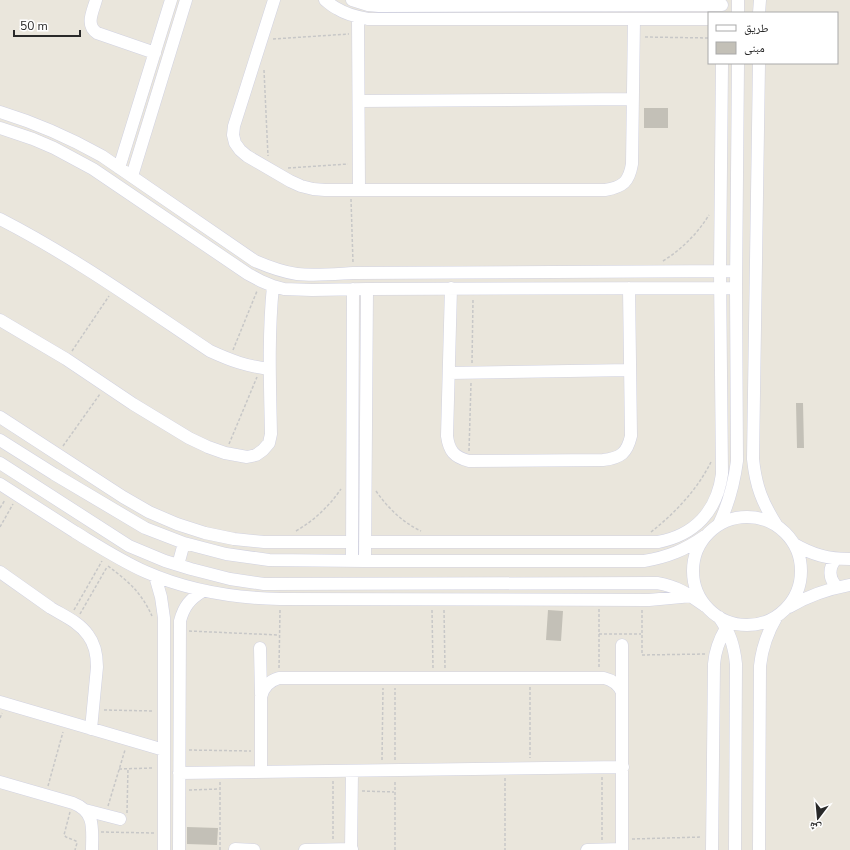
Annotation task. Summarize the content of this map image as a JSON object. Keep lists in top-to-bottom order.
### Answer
{
  "legend": ["طريق", "مبنى"],
  "scale_bar": "50 m",
  "north": "bottom"
}
